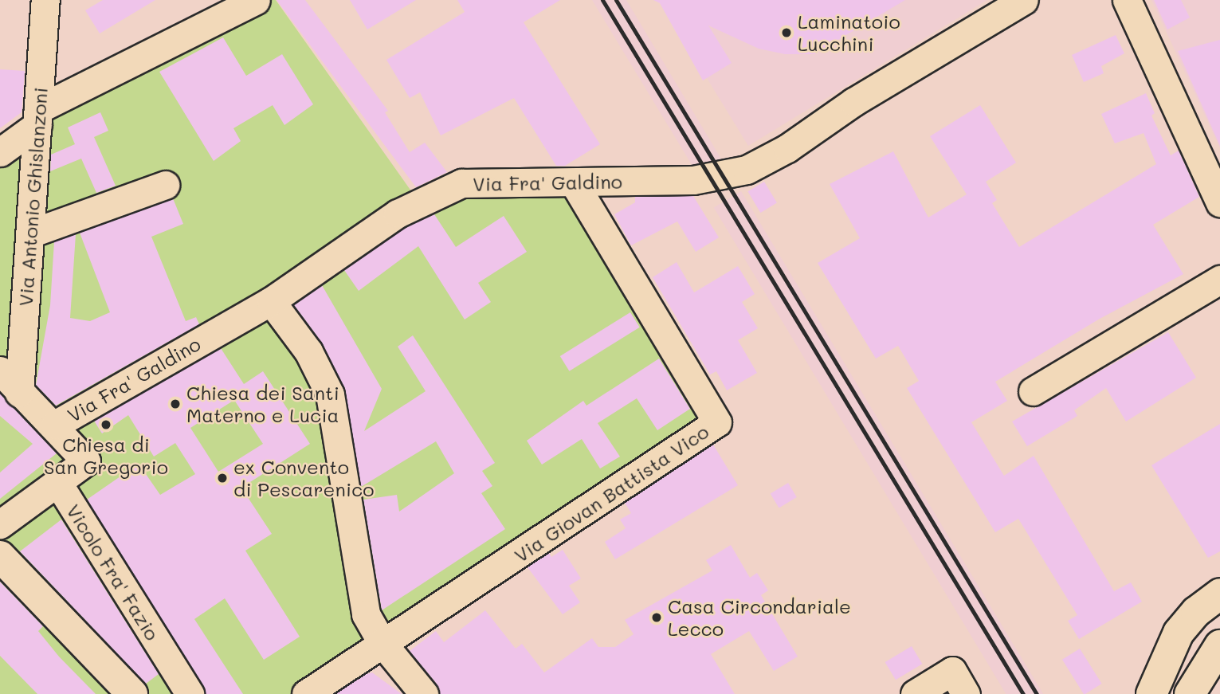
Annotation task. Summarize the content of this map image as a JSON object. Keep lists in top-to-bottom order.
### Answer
{
  "streets": {
    "street": [
      "Via Fra' Galdino",
      "Via Antonio Ghislanzoni",
      "Via Giovan Battista Vico",
      "Vicolo Fra' Fazio"
    ]
  },
  "crossings": [
    ["Via Fra' Galdino", "Via Giovan Battista Vico"]
  ],
  "places": [
    "Laminatoio Lucchini",
    "Chiesa dei Santi Materno e Lucia",
    "Chiesa di San Gregorio",
    "ex Convento di Pescarenico",
    "Casa Circondariale Lecco"
  ]
}
